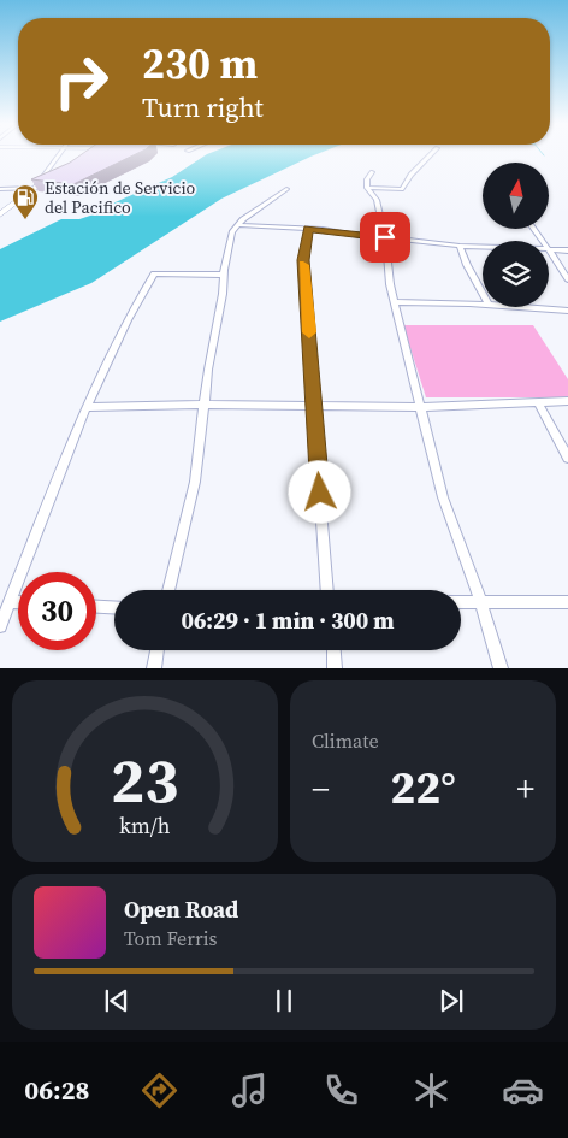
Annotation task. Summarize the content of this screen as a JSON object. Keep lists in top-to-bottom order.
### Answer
{
  "places": {
    "fuel station": ["Estación de Servicio del Pacifico"]
  },
  "north": "top",
  "page": {
    "turn": ["230 m", "Turn right"],
    "limit": "30",
    "trip": "06:29 · 1 min · 300 m",
    "tile": "Climate",
    "heat": ["−", "22°", "+"],
    "song": ["Open Road", "Tom Ferris"],
    "tabs": "06:28",
    "gauge": ["23", "km/h"]
  }
}
